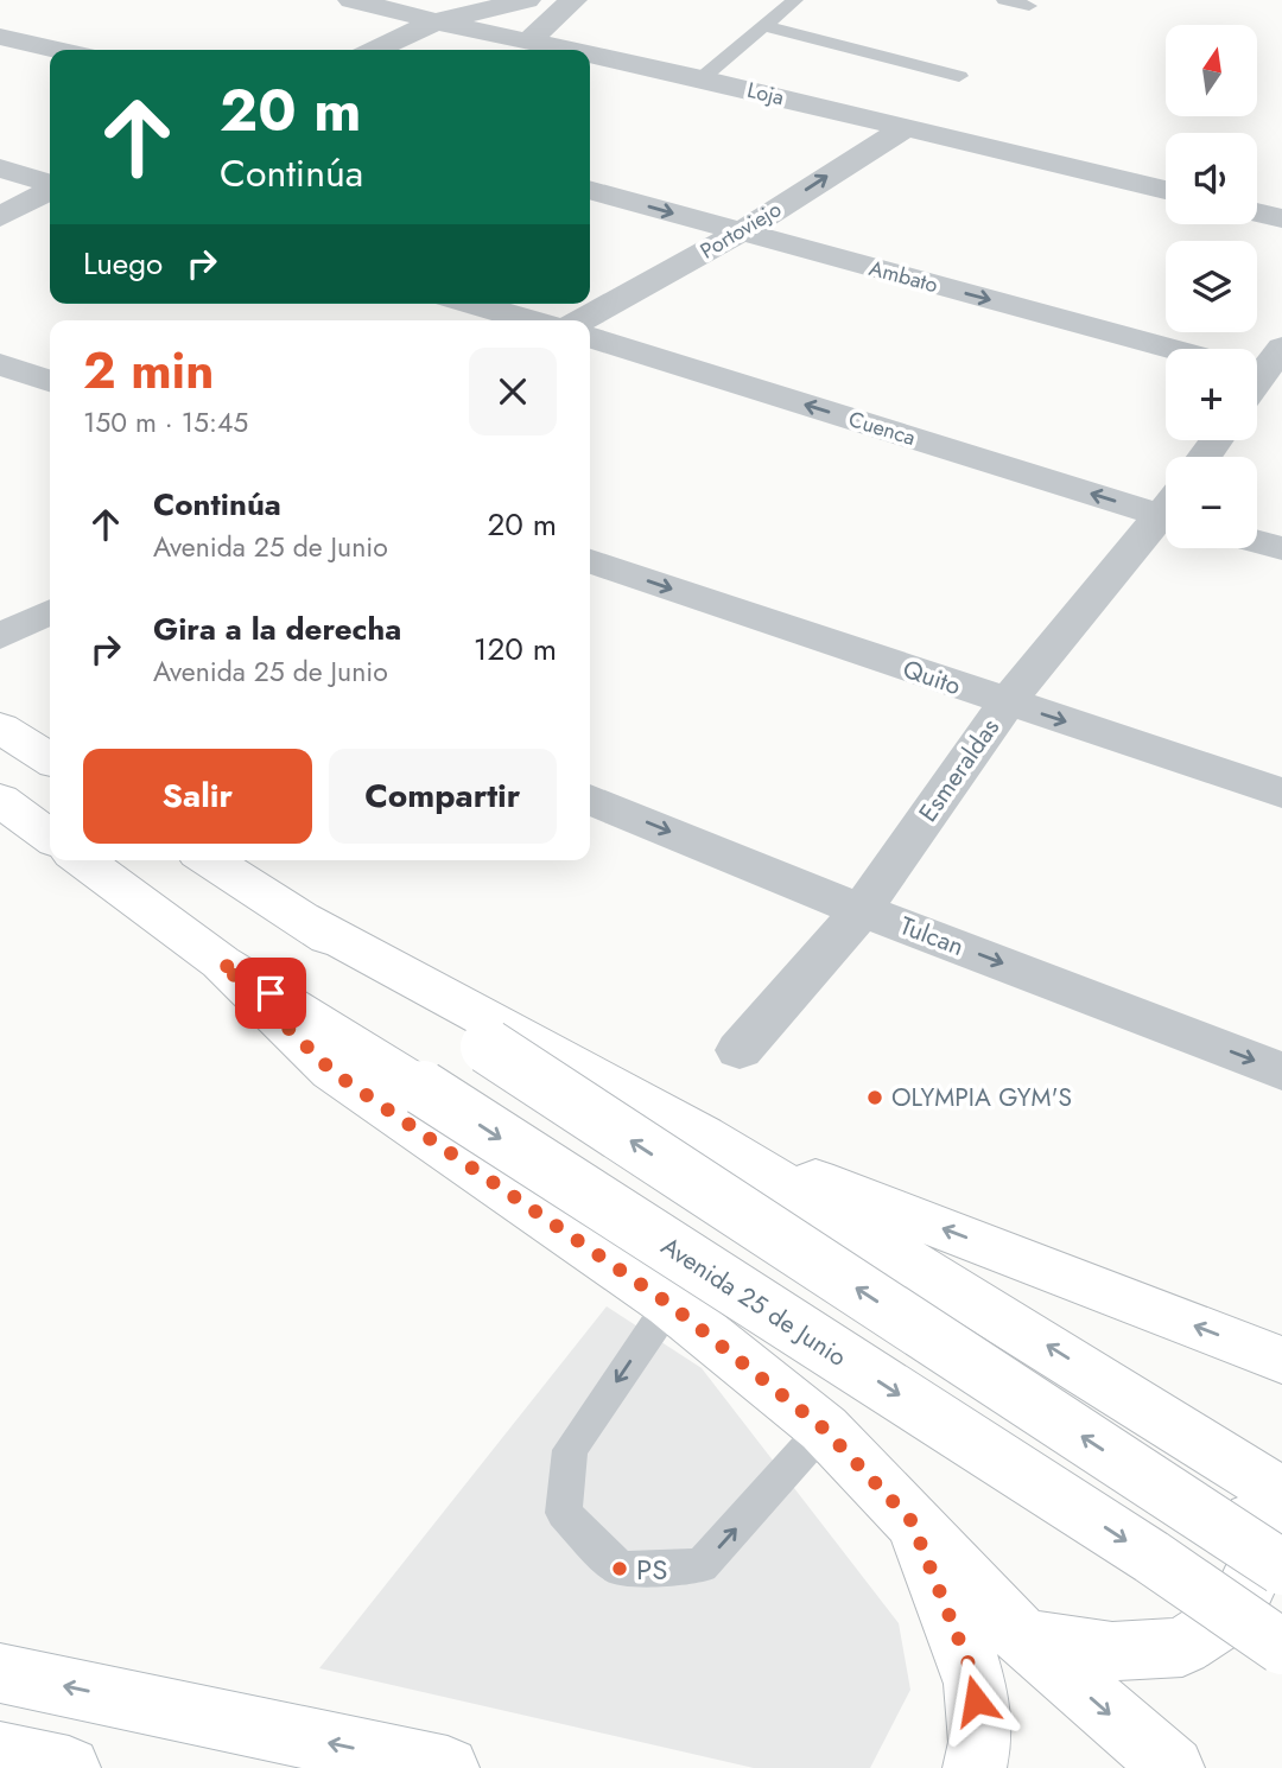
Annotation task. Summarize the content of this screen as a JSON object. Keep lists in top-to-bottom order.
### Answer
{
  "streets": {
    "main road": ["Avenida 25 de Junio"],
    "street": [
      "Loja",
      "Portoviejo",
      "Ambato",
      "Cuenca",
      "Quito",
      "Esmeraldas",
      "Tulcan"
    ]
  },
  "crossings": [
    ["Loja", "Portoviejo"],
    ["Portoviejo", "Ambato"],
    ["Quito", "Esmeraldas"],
    ["Esmeraldas", "Tulcan"]
  ],
  "one_way": [
    "Portoviejo",
    "Ambato",
    "Cuenca",
    "Quito",
    "Tulcan"
  ],
  "places": ["OLYMPIA GYM'S", "PS"],
  "north": "top",
  "page": {
    "map_buttons": ["+", "−"],
    "turn": ["20 m", "Continúa"],
    "then": "Luego",
    "heading": ["2 min", "150 m · 15:45"],
    "list": [
      {
        "name": "Continúa",
        "note": "Avenida 25 de Junio",
        "value": "20 m"
      },
      {
        "name": "Gira a la derecha",
        "note": "Avenida 25 de Junio",
        "value": "120 m"
      }
    ],
    "buttons": ["Salir", "Compartir"]
  }
}
